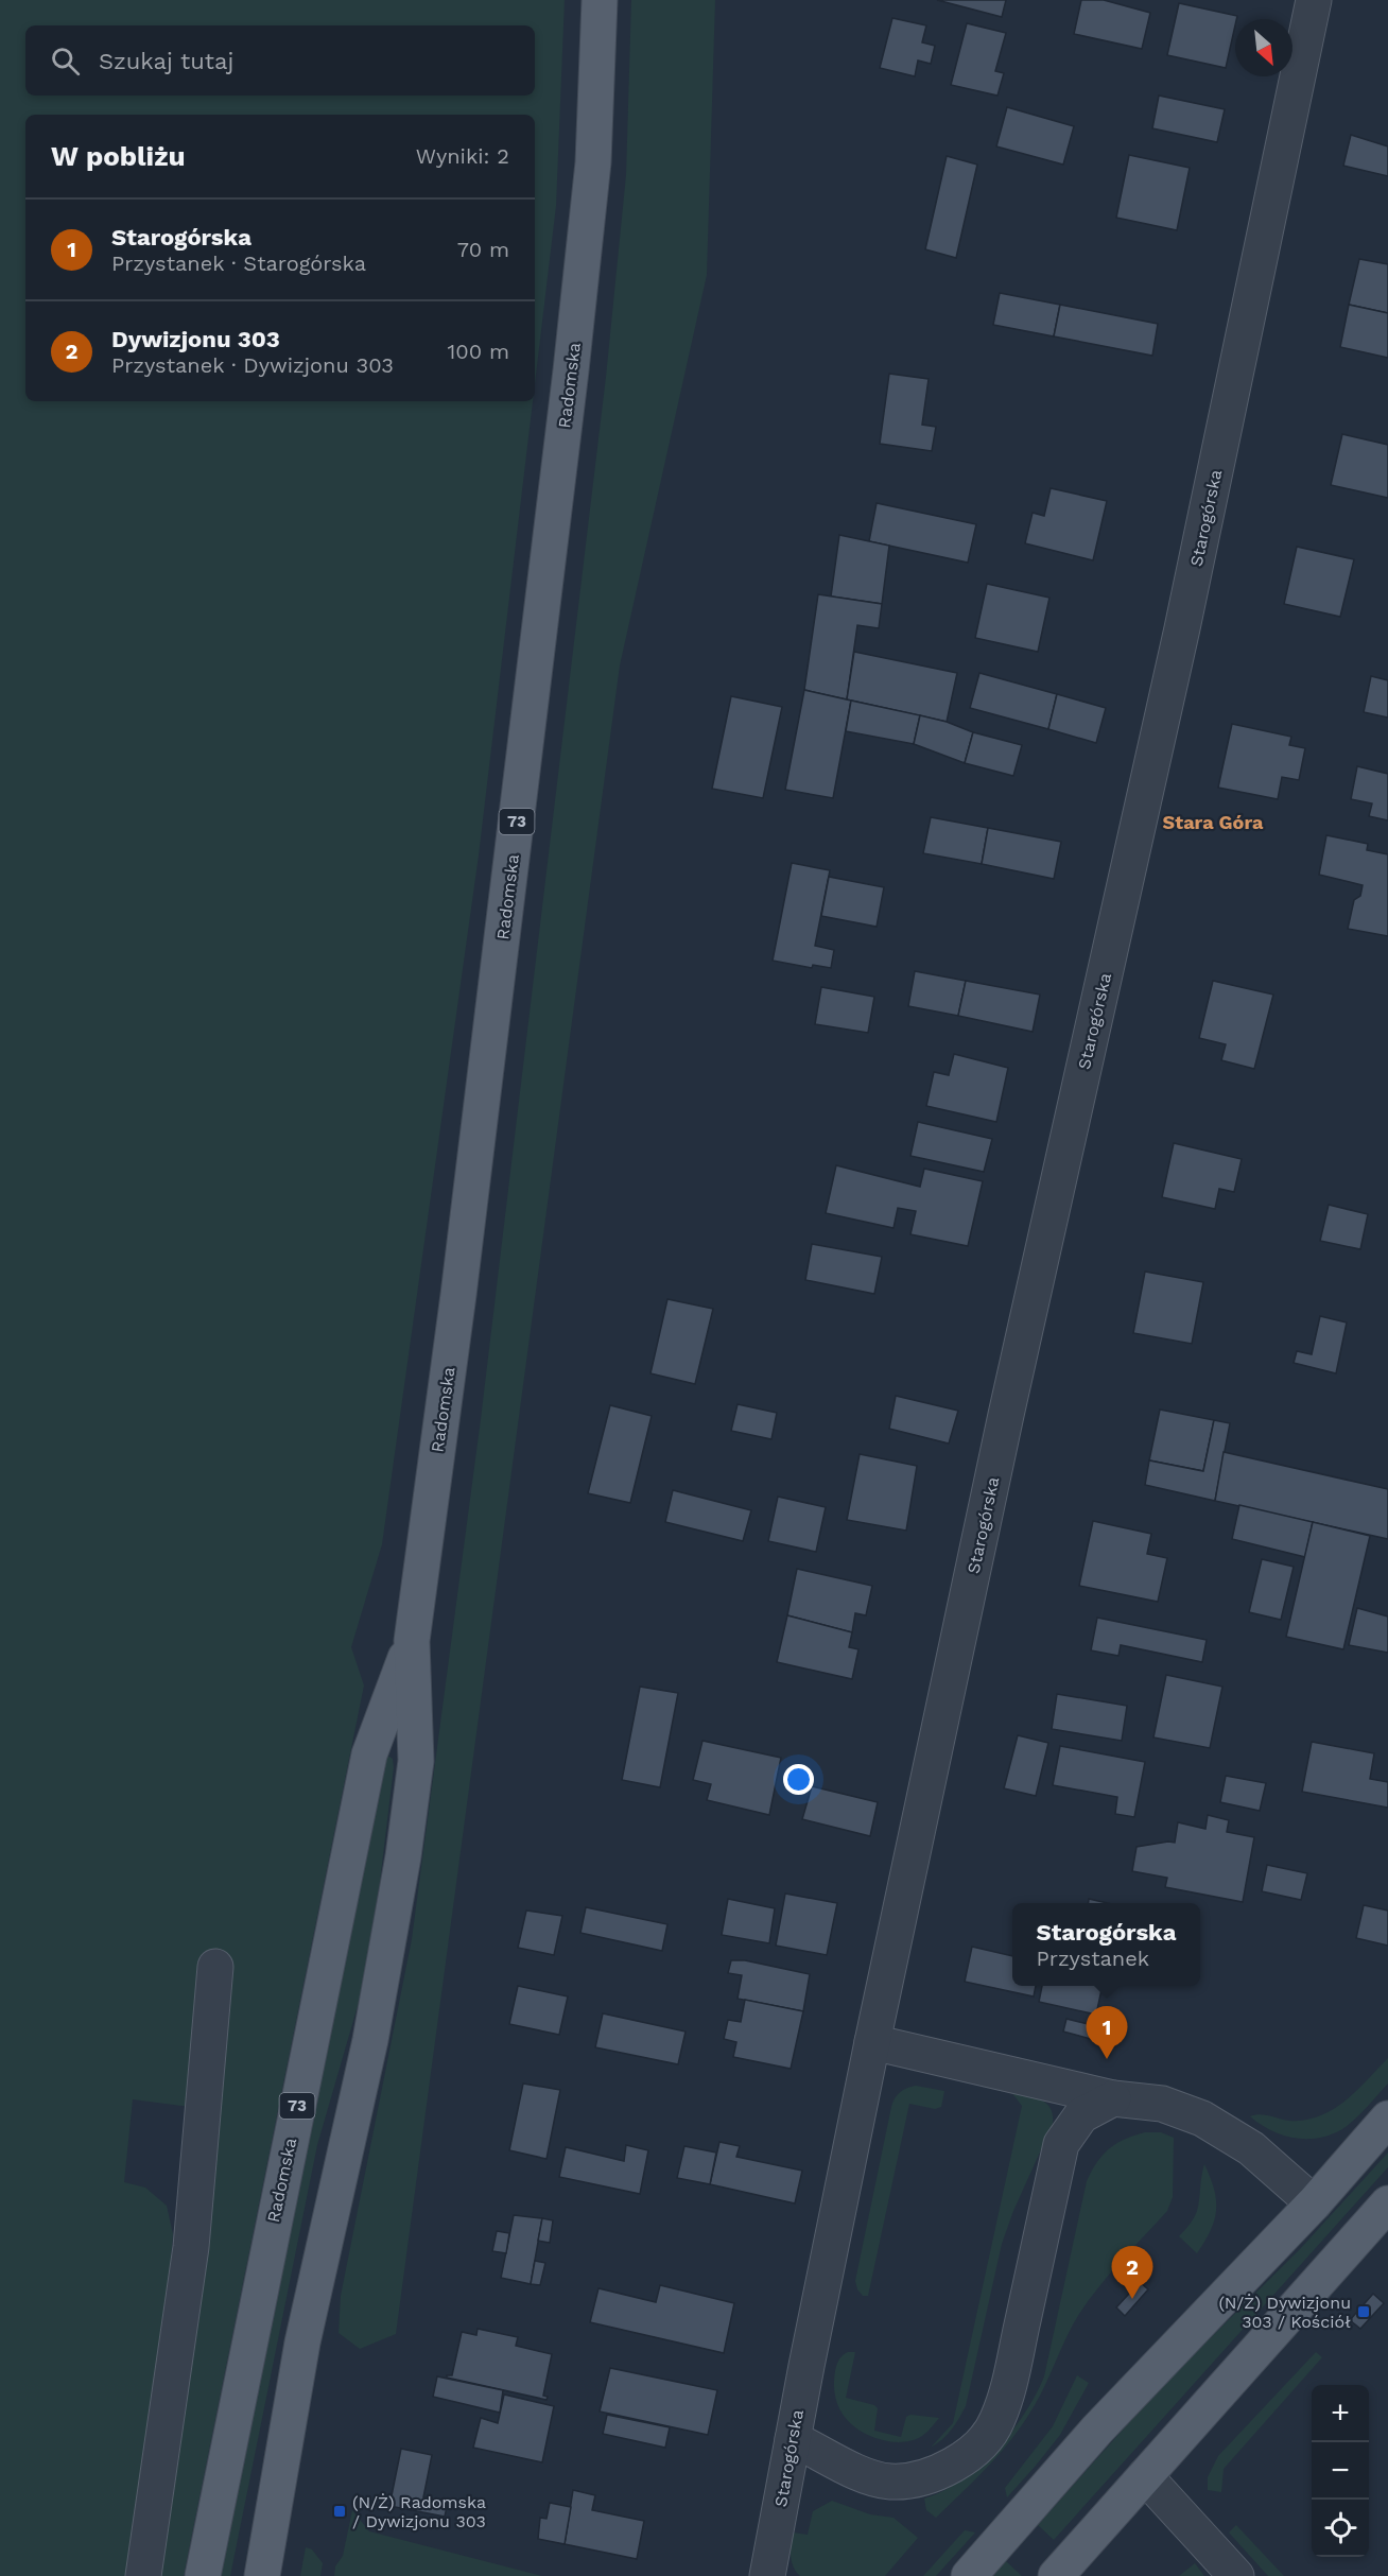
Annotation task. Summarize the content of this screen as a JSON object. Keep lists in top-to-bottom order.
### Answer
{
  "streets": {
    "main road": ["Radomska", "73"],
    "street": ["Starogórska"]
  },
  "districts": ["Stara Góra"],
  "places": {
    "transit": ["(N/Ż) Dywizjonu 303 / Kościół", "(N/Ż) Radomska / Dywizjonu 303"]
  },
  "north": "bottom right",
  "page": {
    "search": "Szukaj tutaj",
    "heading": ["W pobliżu", "Wyniki: 2"],
    "list": [
      {
        "mark": "1",
        "name": "Starogórska",
        "note": "Przystanek · Starogórska",
        "value": "70 m"
      },
      {
        "mark": "2",
        "name": "Dywizjonu 303",
        "note": "Przystanek · Dywizjonu 303",
        "value": "100 m"
      }
    ],
    "popup": ["Starogórska", "Przystanek"],
    "pins": ["1", "2"],
    "map_buttons": ["+", "−"]
  }
}
